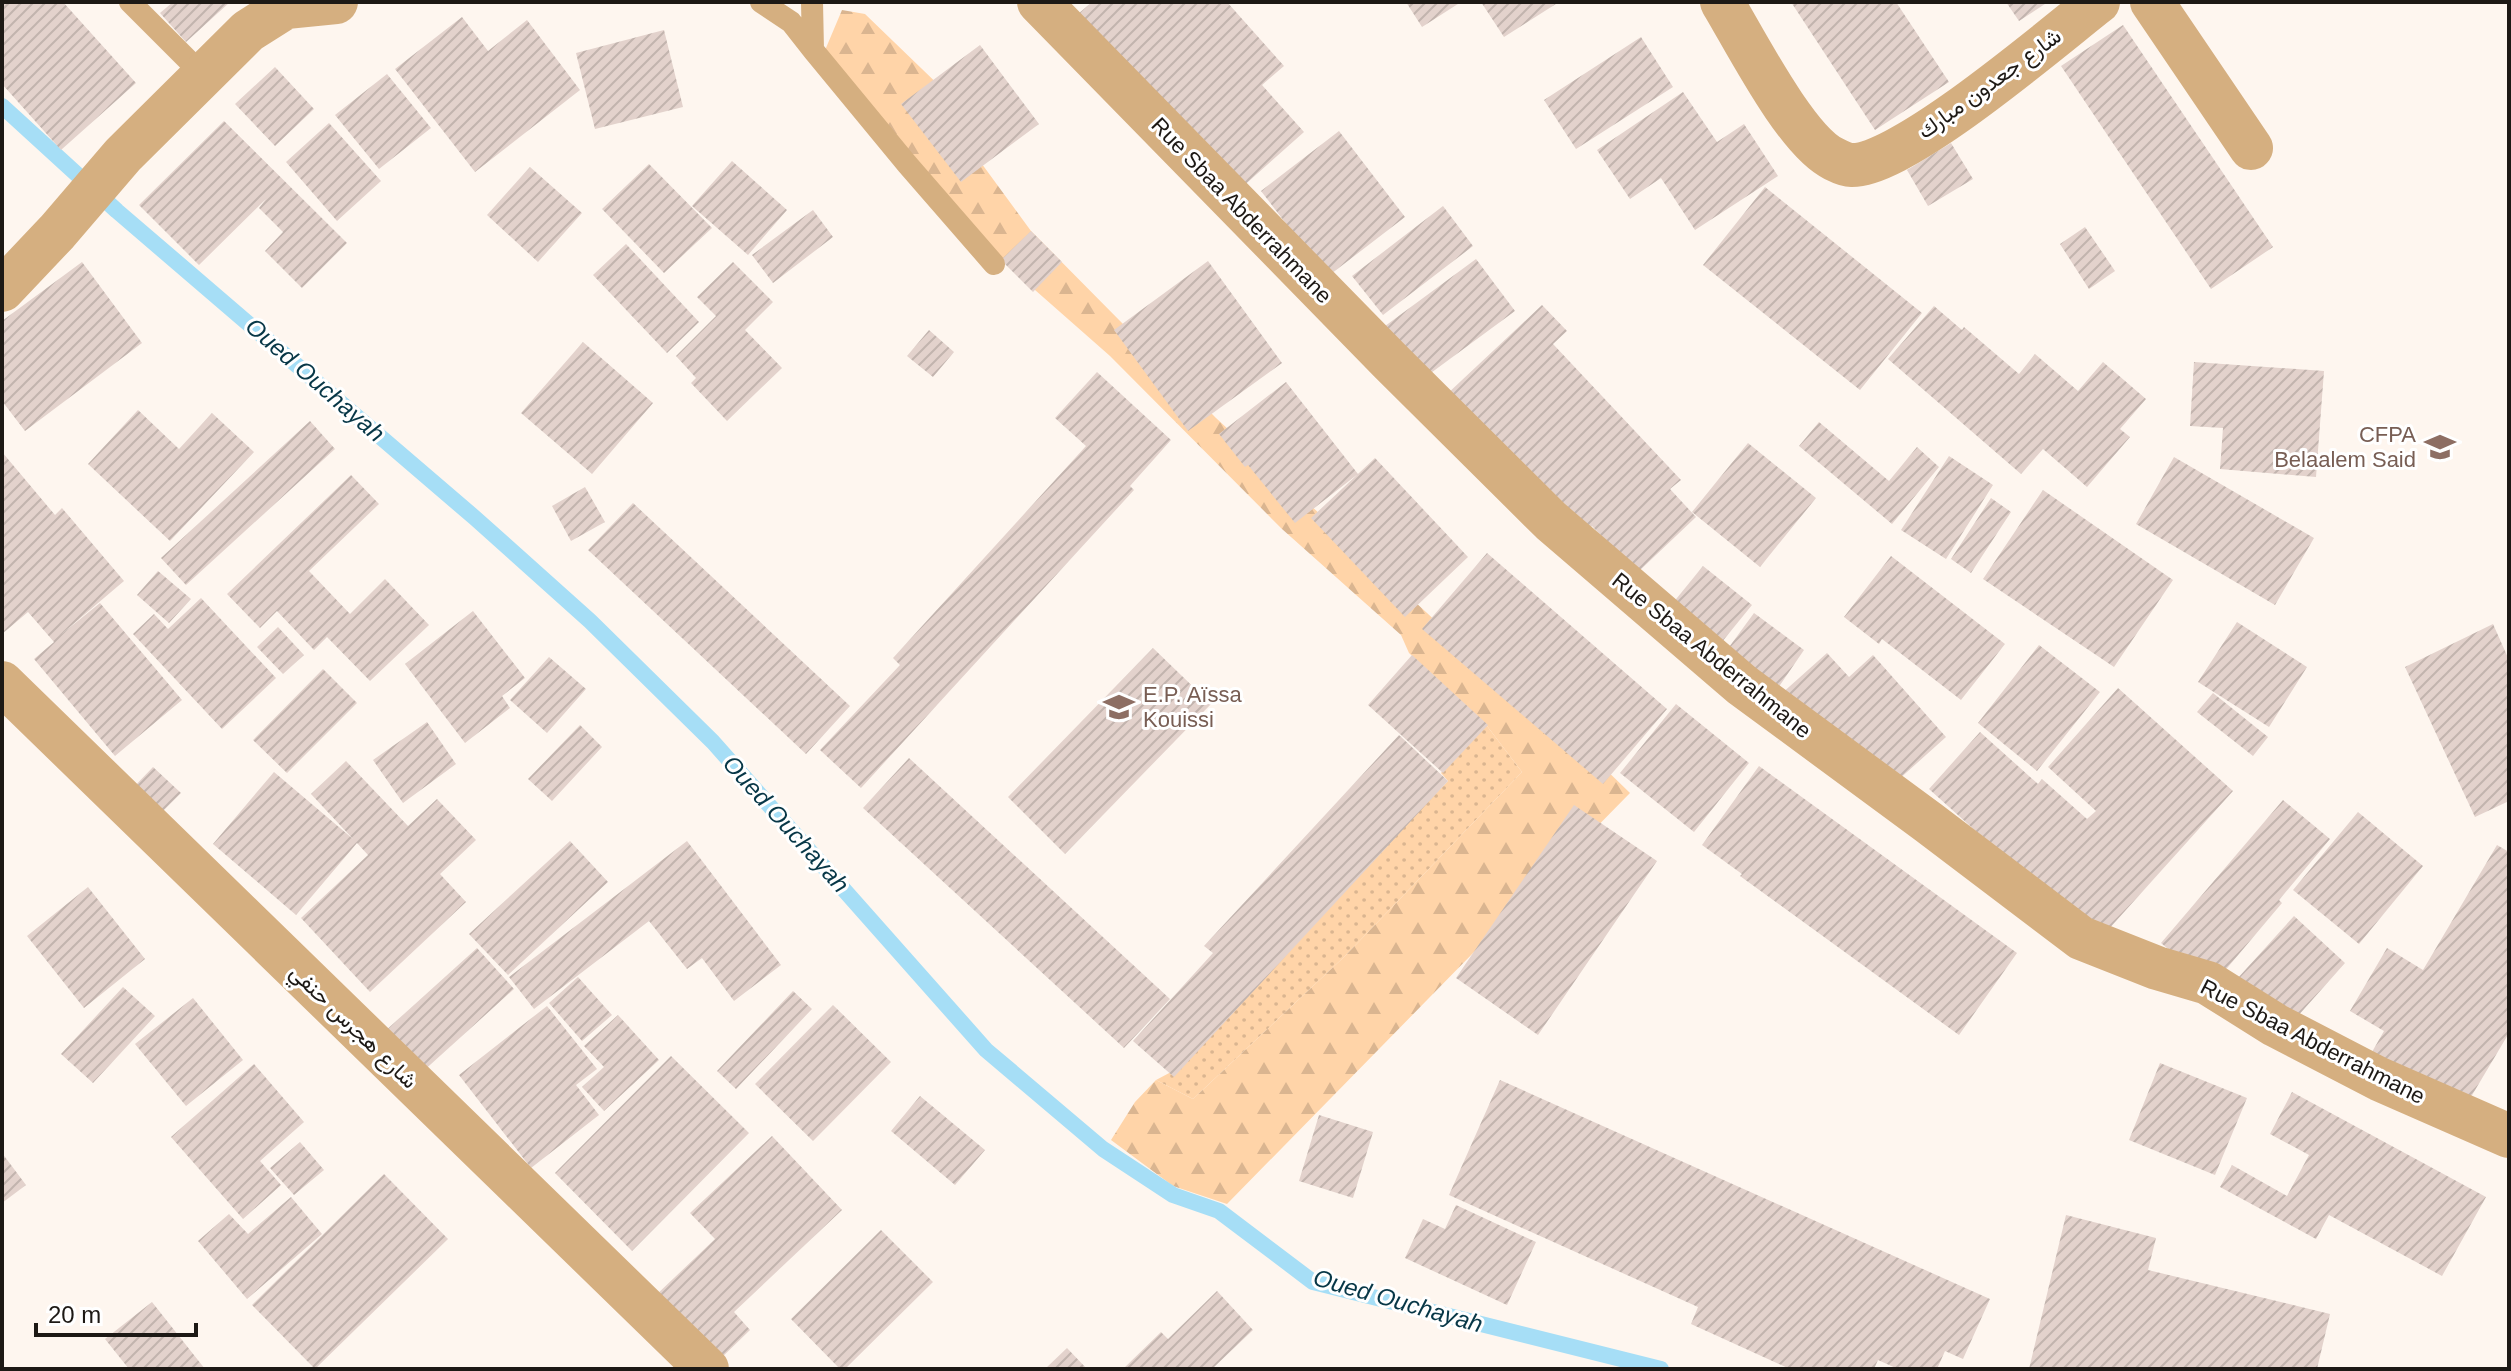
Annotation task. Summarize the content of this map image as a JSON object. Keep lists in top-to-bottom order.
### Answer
{
  "streets": {
    "street": ["شارع جعدون مبارك", "Rue Sbaa Abderrahmane", "شارع هجرس حنفي"]
  },
  "water": ["Oued Ouchayah"],
  "places": {
    "school or university": ["CFPA Belaalem Said", "E.P. Aïssa Kouissi"]
  },
  "scale_bar": "20 m"
}
